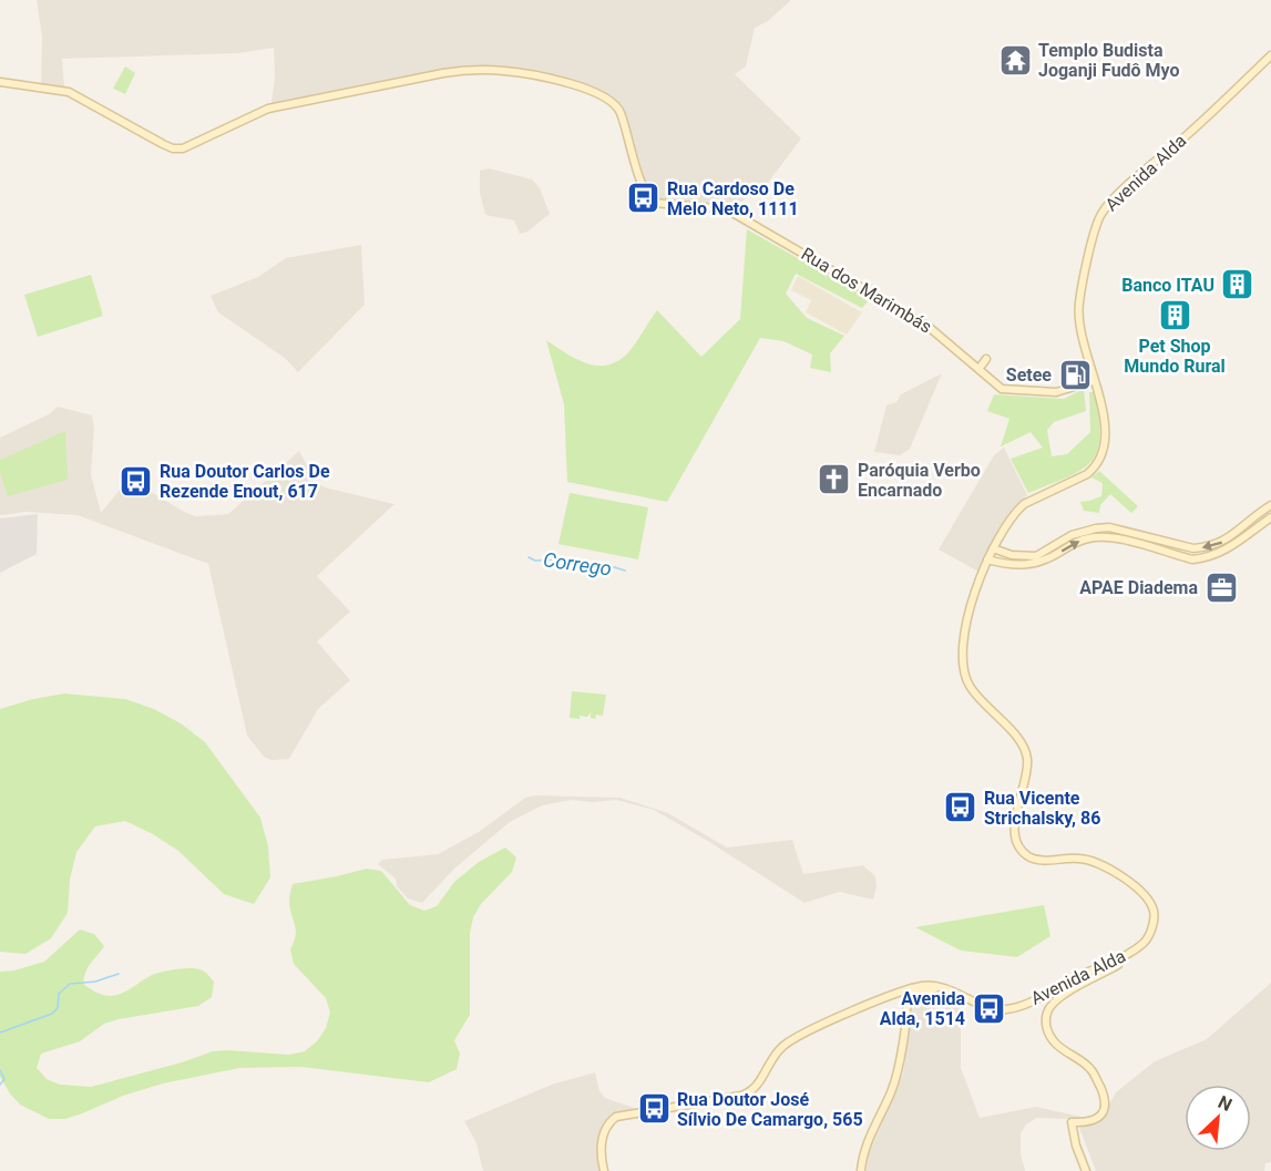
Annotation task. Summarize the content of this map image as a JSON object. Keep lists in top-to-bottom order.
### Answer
{
  "streets": {
    "main road": ["Avenida Alda", "Rua dos Marimbás"]
  },
  "crossings": [
    ["Avenida Alda", "Rua dos Marimbás"]
  ],
  "water": ["Corrego"],
  "places": {
    "temple": ["Templo Budista Joganji Fudô Myo"],
    "bus stop": [
      "Rua Cardoso De Melo Neto, 1111",
      "Rua Doutor Carlos De Rezende Enout, 617",
      "Rua Vicente Strichalsky, 86",
      "Avenida Alda, 1514",
      "Rua Doutor José Sílvio De Camargo, 565"
    ],
    "building": ["Banco ITAU", "Pet Shop Mundo Rural"],
    "fuel station": ["Setee"],
    "church": ["Paróquia Verbo Encarnado"],
    "office": ["APAE Diadema"]
  },
  "north": "top right"
}
